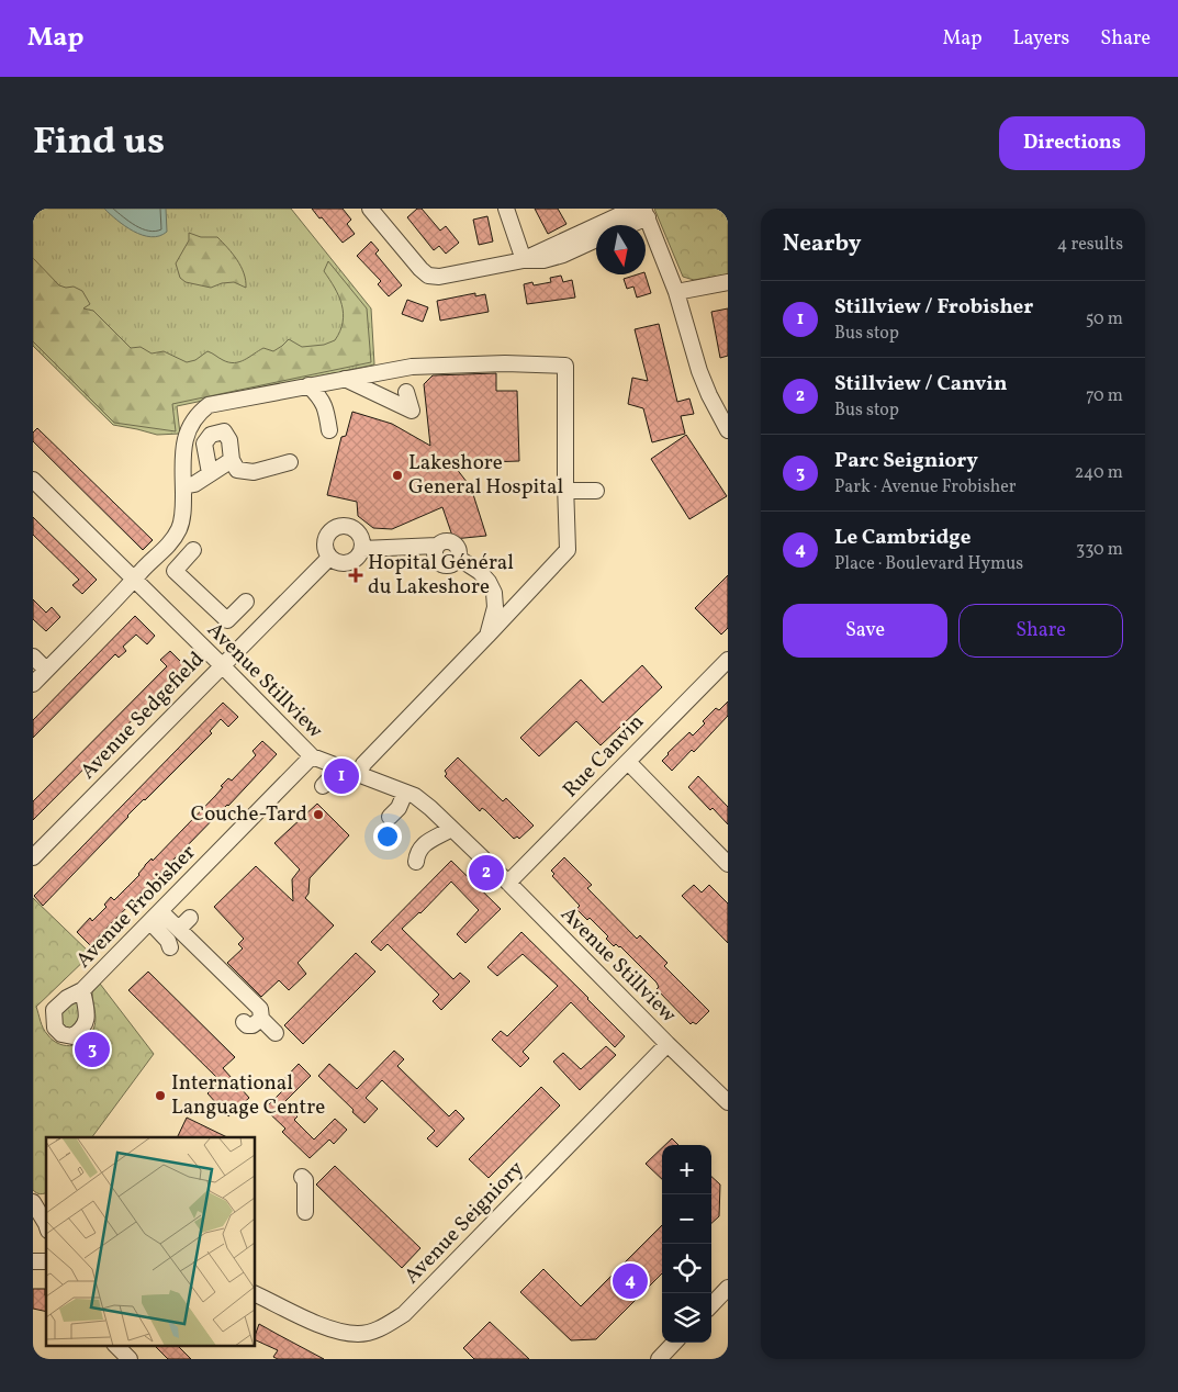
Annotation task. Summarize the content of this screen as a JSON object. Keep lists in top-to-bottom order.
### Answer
{
  "streets": {
    "street": [
      "Avenue Stillview",
      "Avenue Sedgefield",
      "Rue Canvin",
      "Avenue Frobisher",
      "Avenue Seigniory"
    ]
  },
  "crossings": [
    ["Avenue Stillview", "Avenue Sedgefield"],
    ["Avenue Stillview", "Rue Canvin"],
    ["Avenue Stillview", "Avenue Frobisher"],
    ["Avenue Stillview", "Avenue Seigniory"]
  ],
  "places": {
    "other": ["Lakeshore General Hospital", "Couche-Tard", "International Language Centre"],
    "health": ["Hopital Général du Lakeshore"]
  },
  "north": "bottom",
  "page": {
    "header": "Map",
    "nav": ["Map", "Layers", "Share"],
    "title": "Find us",
    "buttons": [
      "Directions",
      ["Save", "Share"]
    ],
    "heading": ["Nearby", "4 results"],
    "list": [
      {
        "mark": "1",
        "name": "Stillview / Frobisher",
        "note": "Bus stop",
        "value": "50 m"
      },
      {
        "mark": "2",
        "name": "Stillview / Canvin",
        "note": "Bus stop",
        "value": "70 m"
      },
      {
        "mark": "3",
        "name": "Parc Seigniory",
        "note": "Park · Avenue Frobisher",
        "value": "240 m"
      },
      {
        "mark": "4",
        "name": "Le Cambridge",
        "note": "Place · Boulevard Hymus",
        "value": "330 m"
      }
    ],
    "pins": [
      "1",
      "2",
      "3",
      "4"
    ],
    "map_buttons": ["+", "−"]
  }
}
